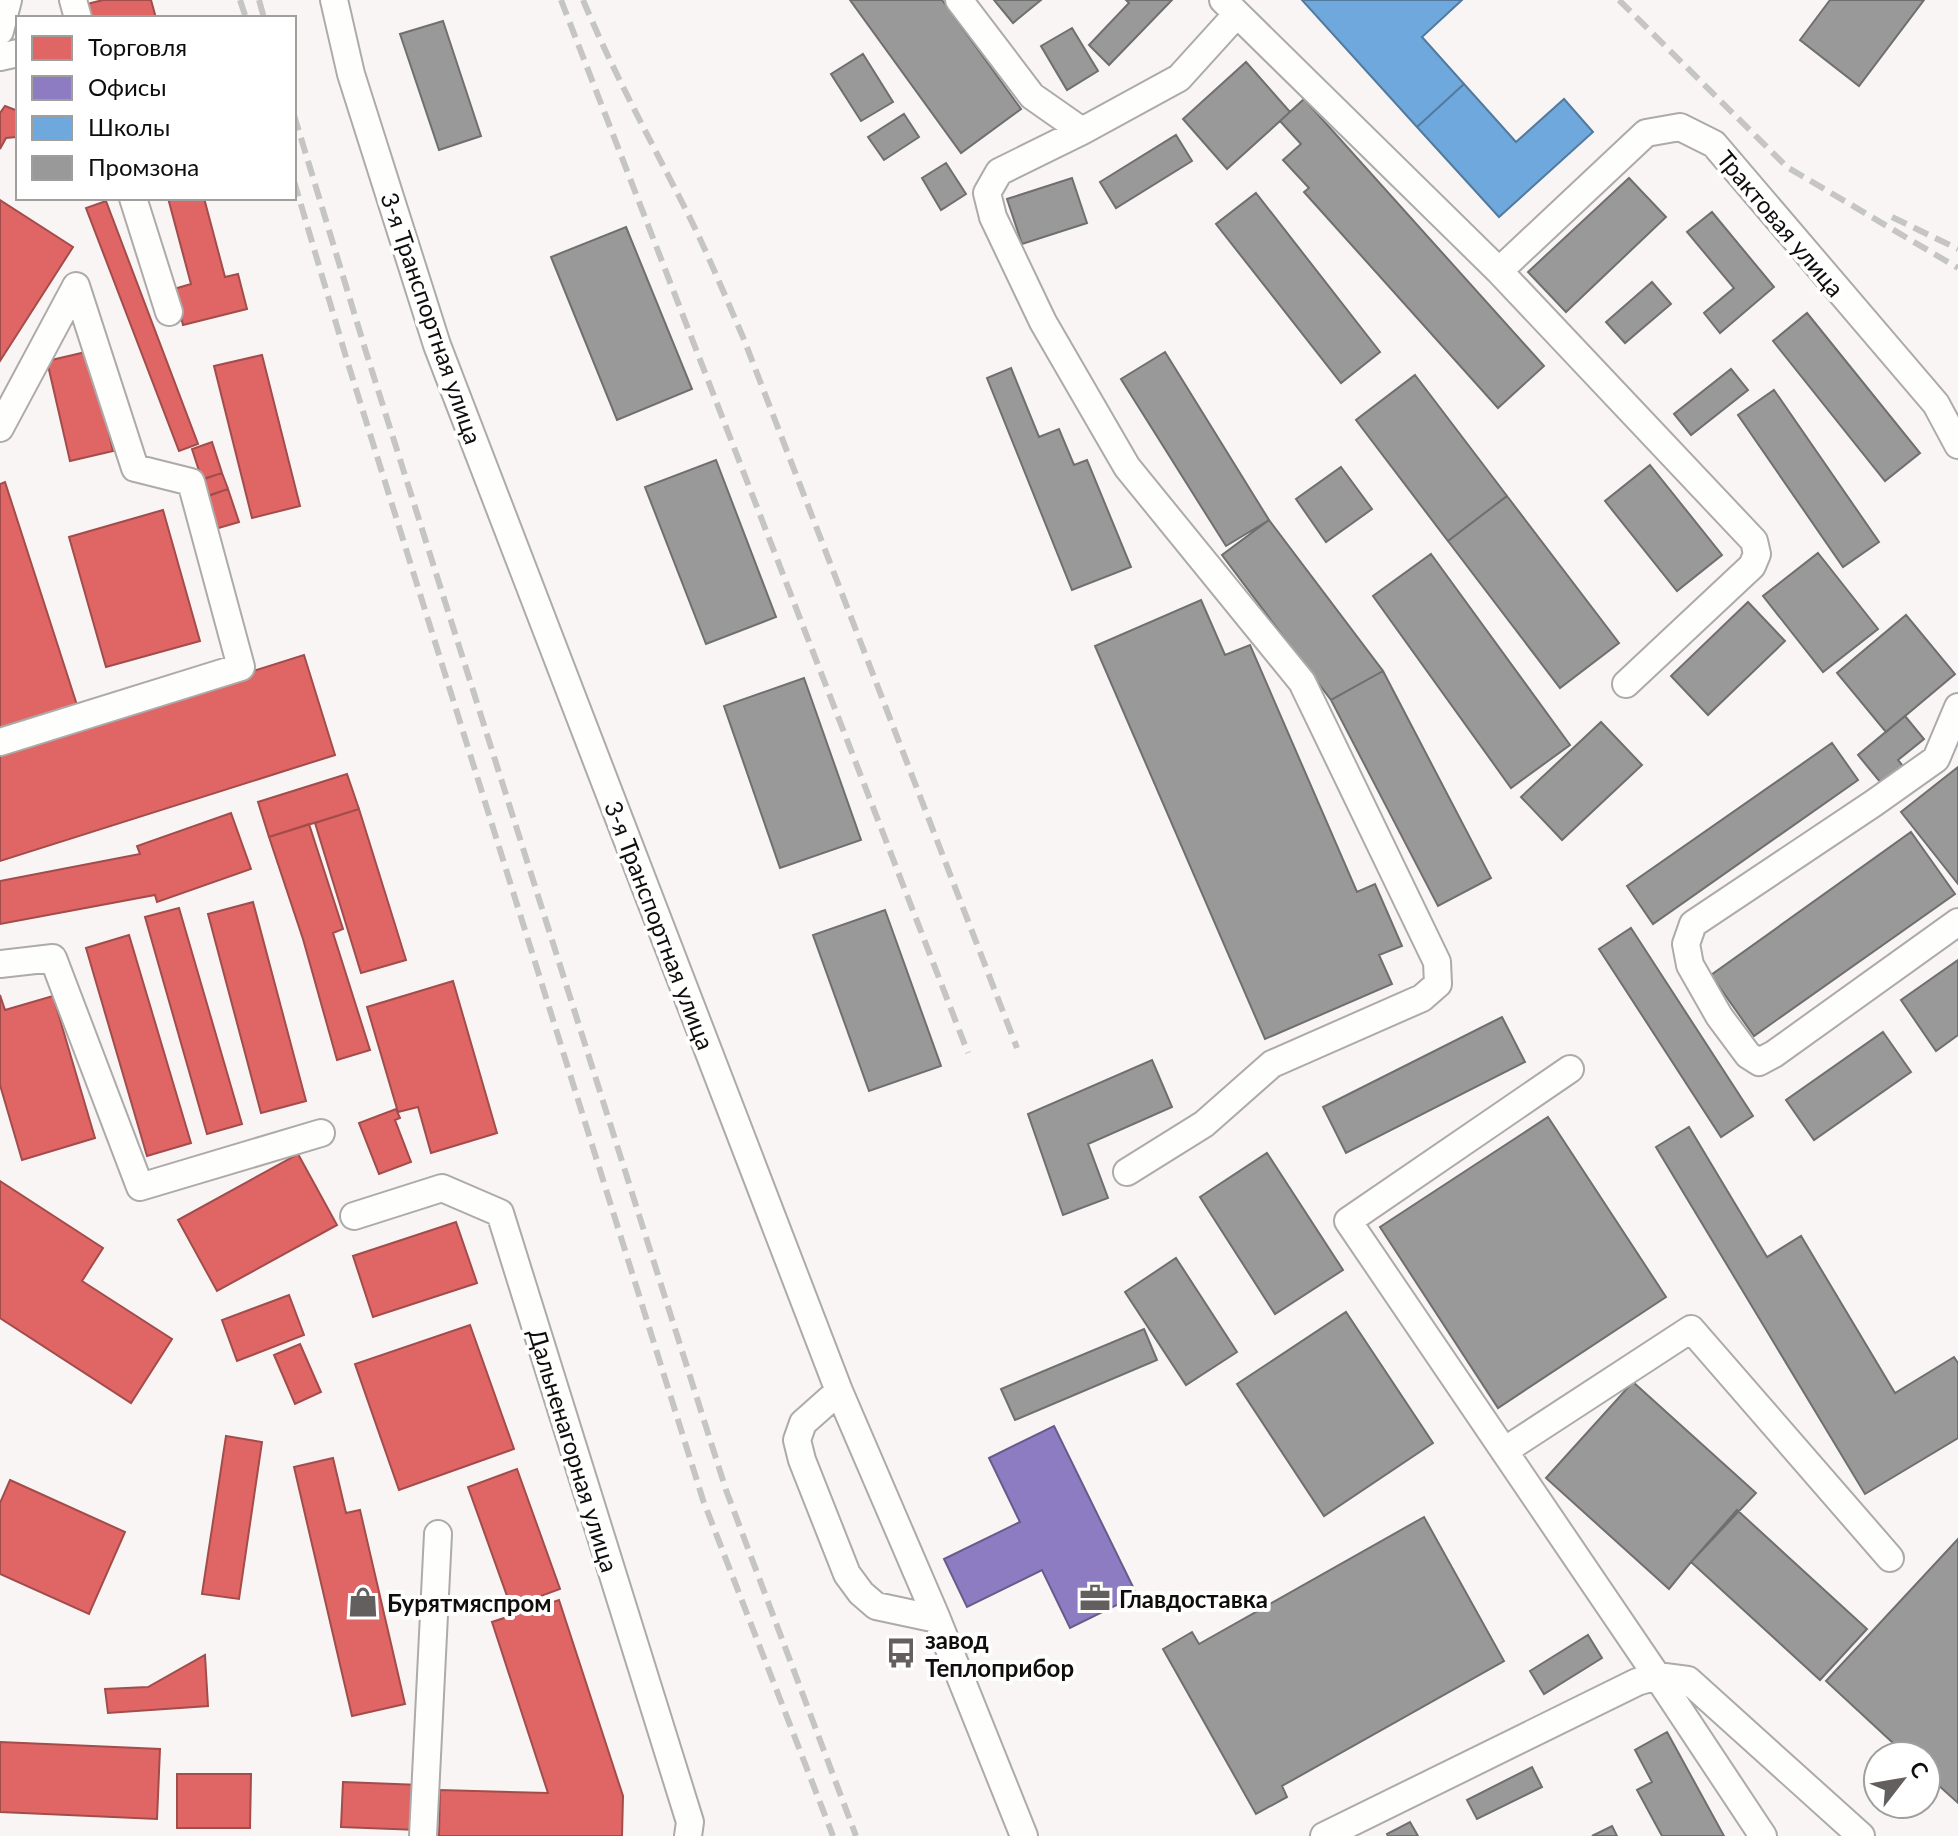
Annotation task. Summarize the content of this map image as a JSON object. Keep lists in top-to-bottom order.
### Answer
{
  "streets": {
    "street": ["Трактовая улица", "3-я Транспортная улица", "Дальненагорная улица"]
  },
  "places": {
    "office": ["Главдоставка"],
    "shop": ["Бурятмяспром"],
    "bus stop": ["завод Теплоприбор"]
  },
  "legend": [
    "Торговля",
    "Офисы",
    "Школы",
    "Промзона"
  ],
  "north": "top right"
}
